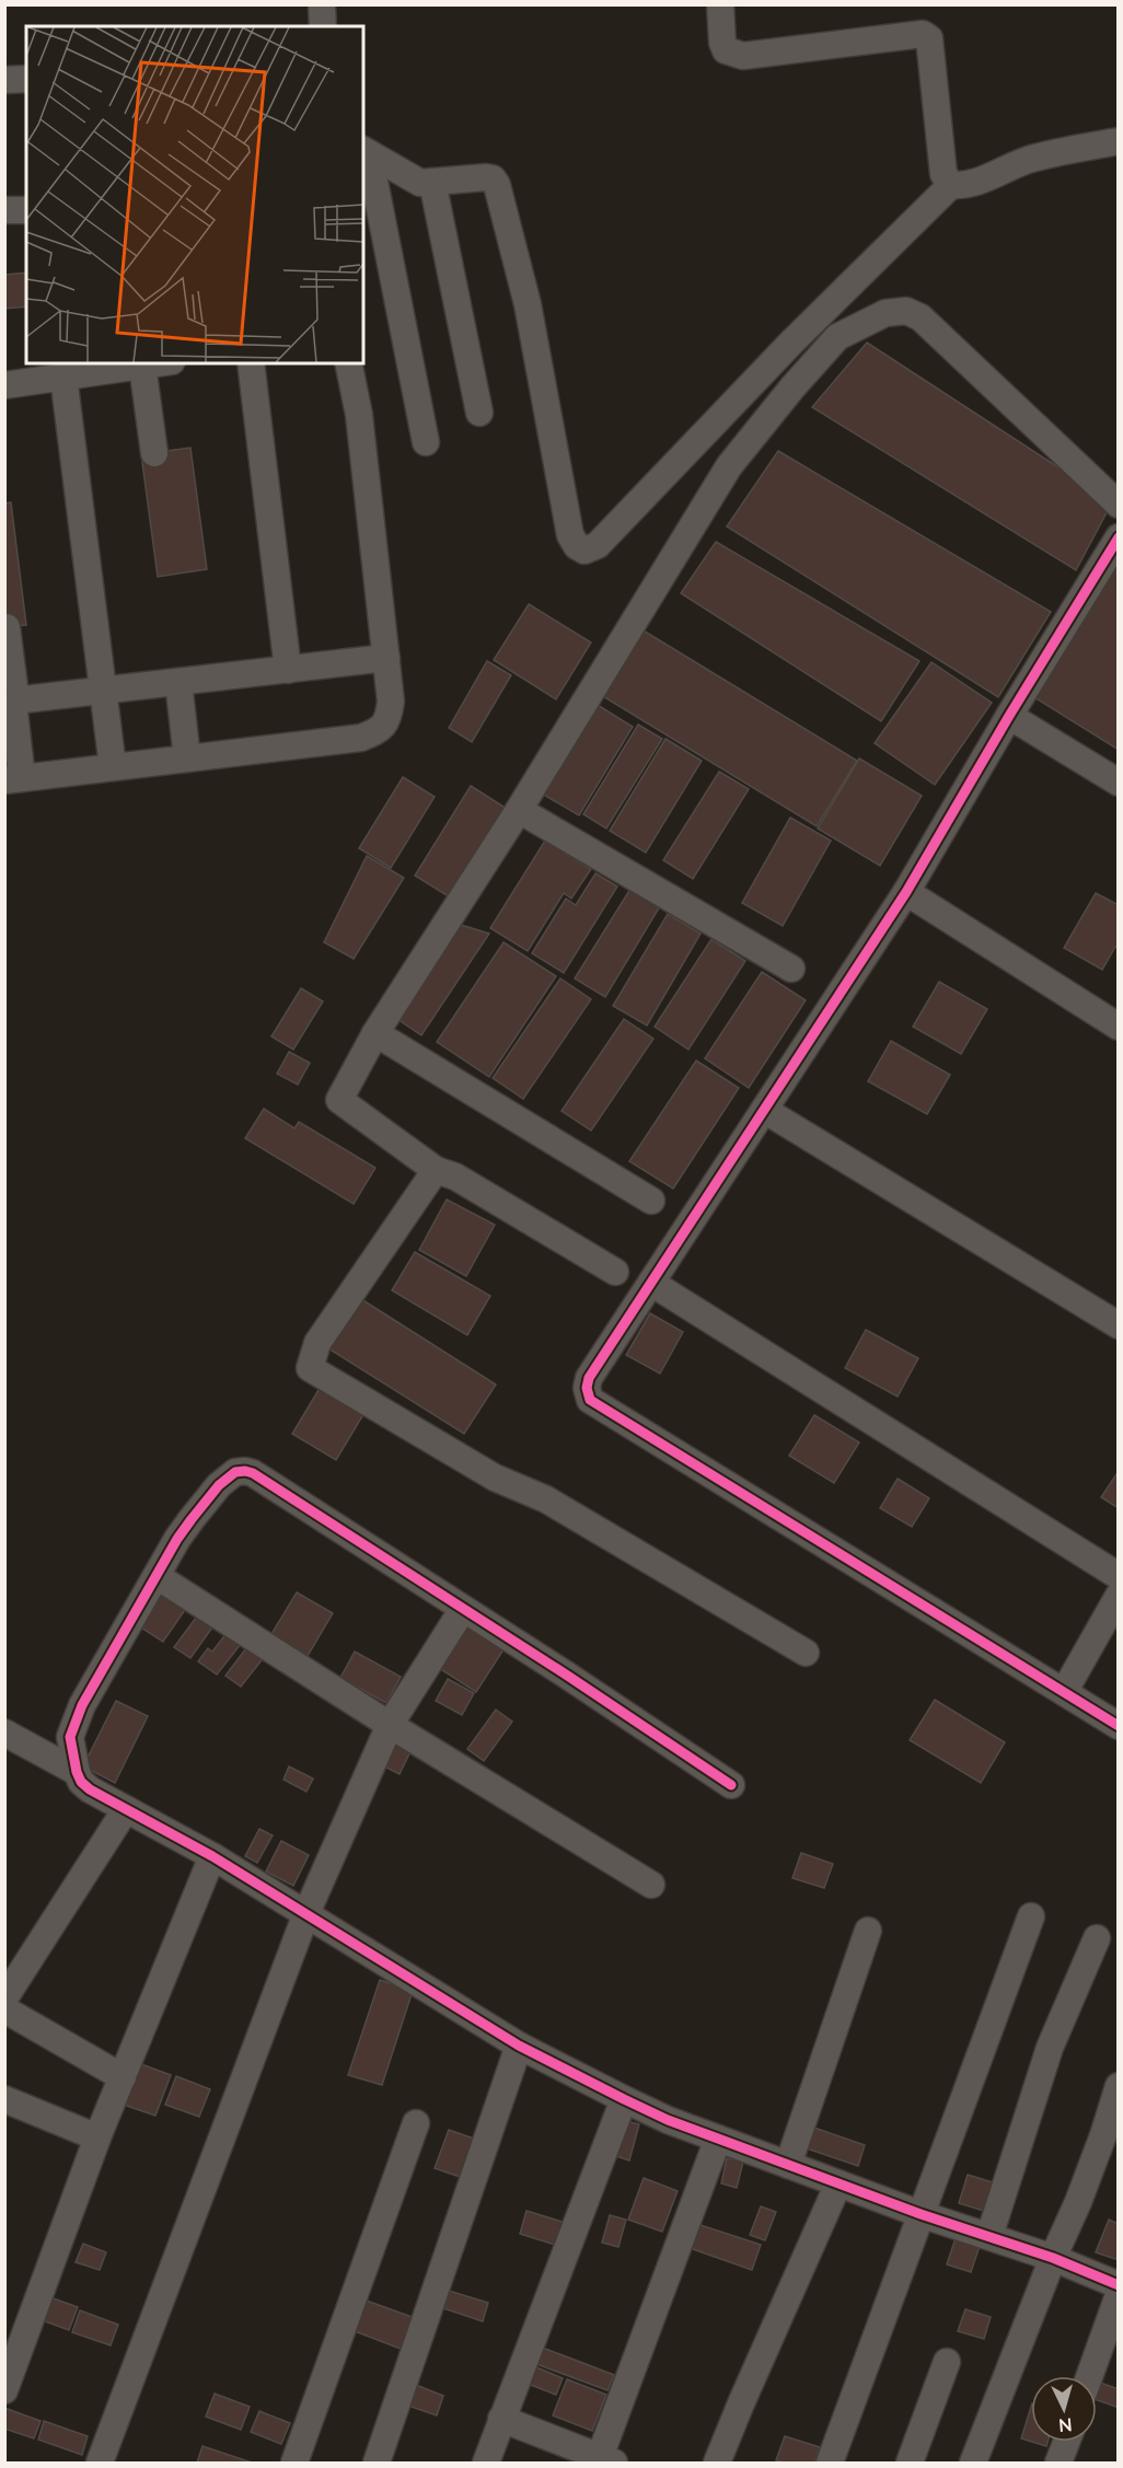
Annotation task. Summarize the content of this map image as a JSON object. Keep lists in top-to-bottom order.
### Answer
{
  "north": "bottom"
}
